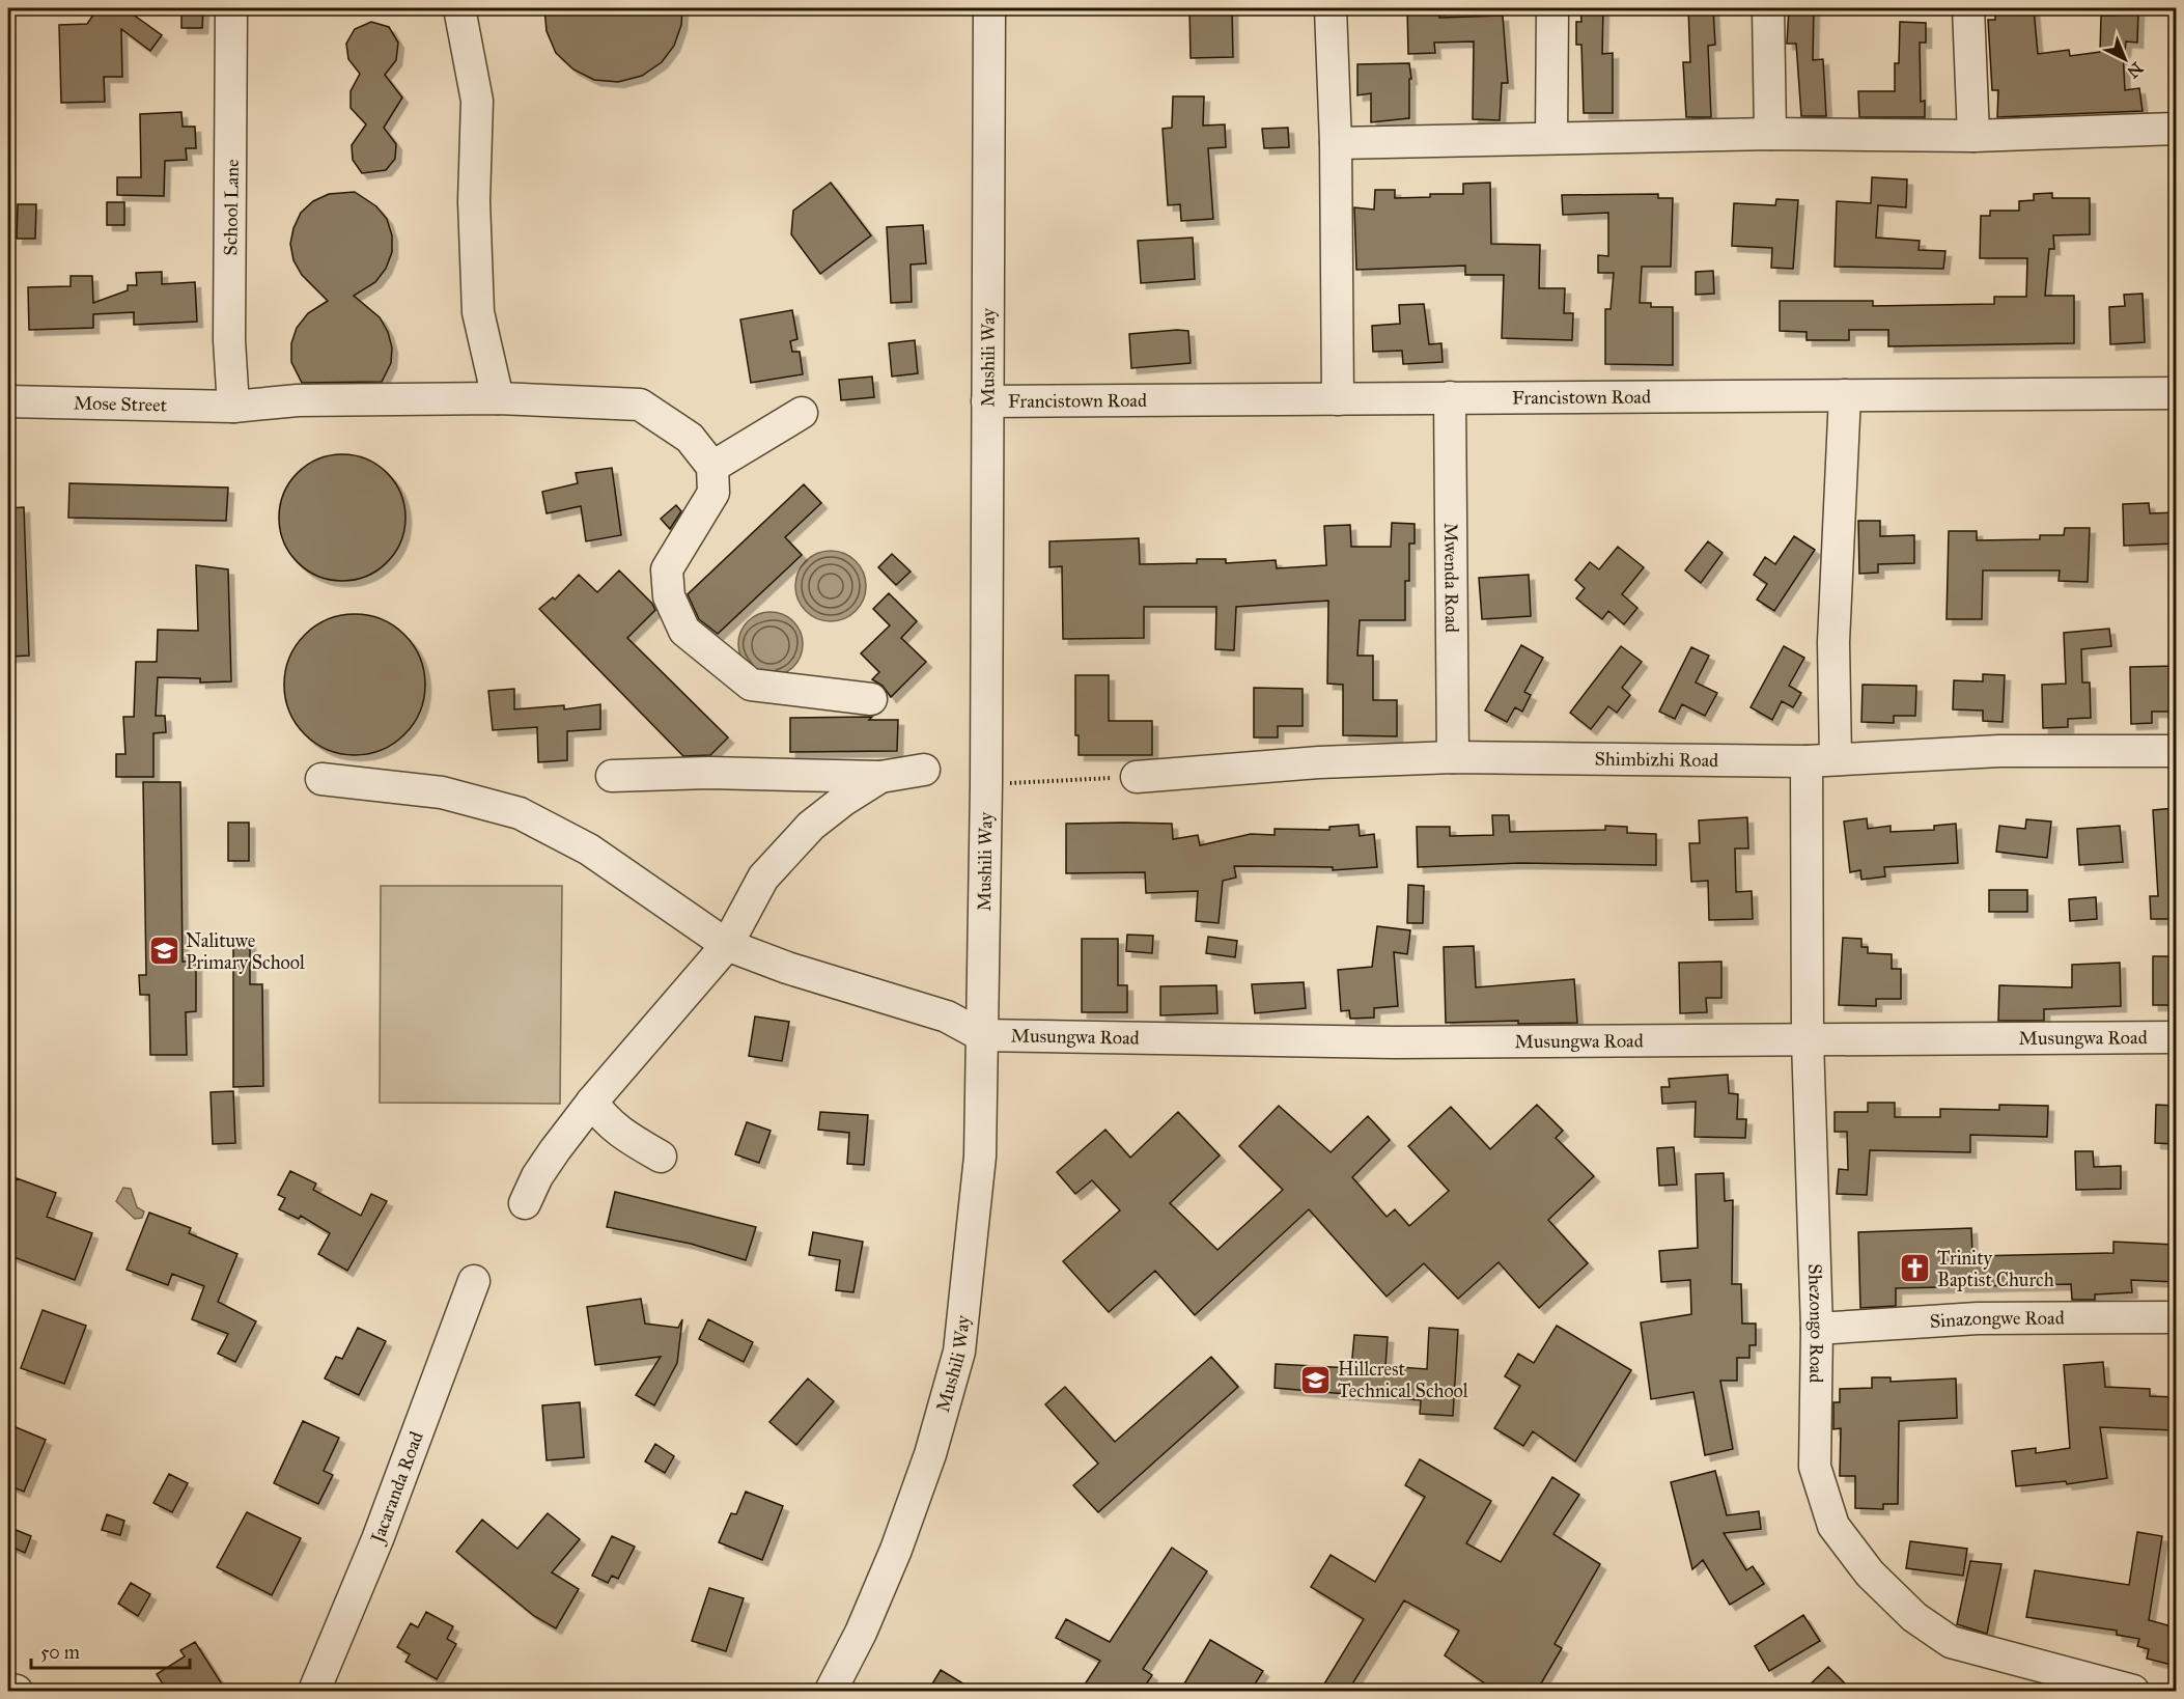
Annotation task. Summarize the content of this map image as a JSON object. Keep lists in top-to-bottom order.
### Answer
{
  "streets": {
    "street": [
      "School Lane",
      "Mushili Way",
      "Francistown Road",
      "Mose Street",
      "Mwenda Road",
      "Shimbizhi Road",
      "Musungwa Road",
      "Sinazongwe Road",
      "Shezongo Road",
      "Jacaranda Road"
    ]
  },
  "crossings": [
    ["School Lane", "Mose Street"],
    ["Mushili Way", "Francistown Road"],
    ["Mushili Way", "Musungwa Road"],
    ["Francistown Road", "Mwenda Road"],
    ["Francistown Road", "Shezongo Road"],
    ["Mwenda Road", "Shimbizhi Road"],
    ["Shimbizhi Road", "Shezongo Road"],
    ["Musungwa Road", "Shezongo Road"],
    ["Sinazongwe Road", "Shezongo Road"]
  ],
  "places": {
    "school or university": ["Nalituwe Primary School", "Hillcrest Technical School"],
    "church": ["Trinity Baptist Church"]
  },
  "scale_bar": "50 m",
  "north": "bottom right"
}
